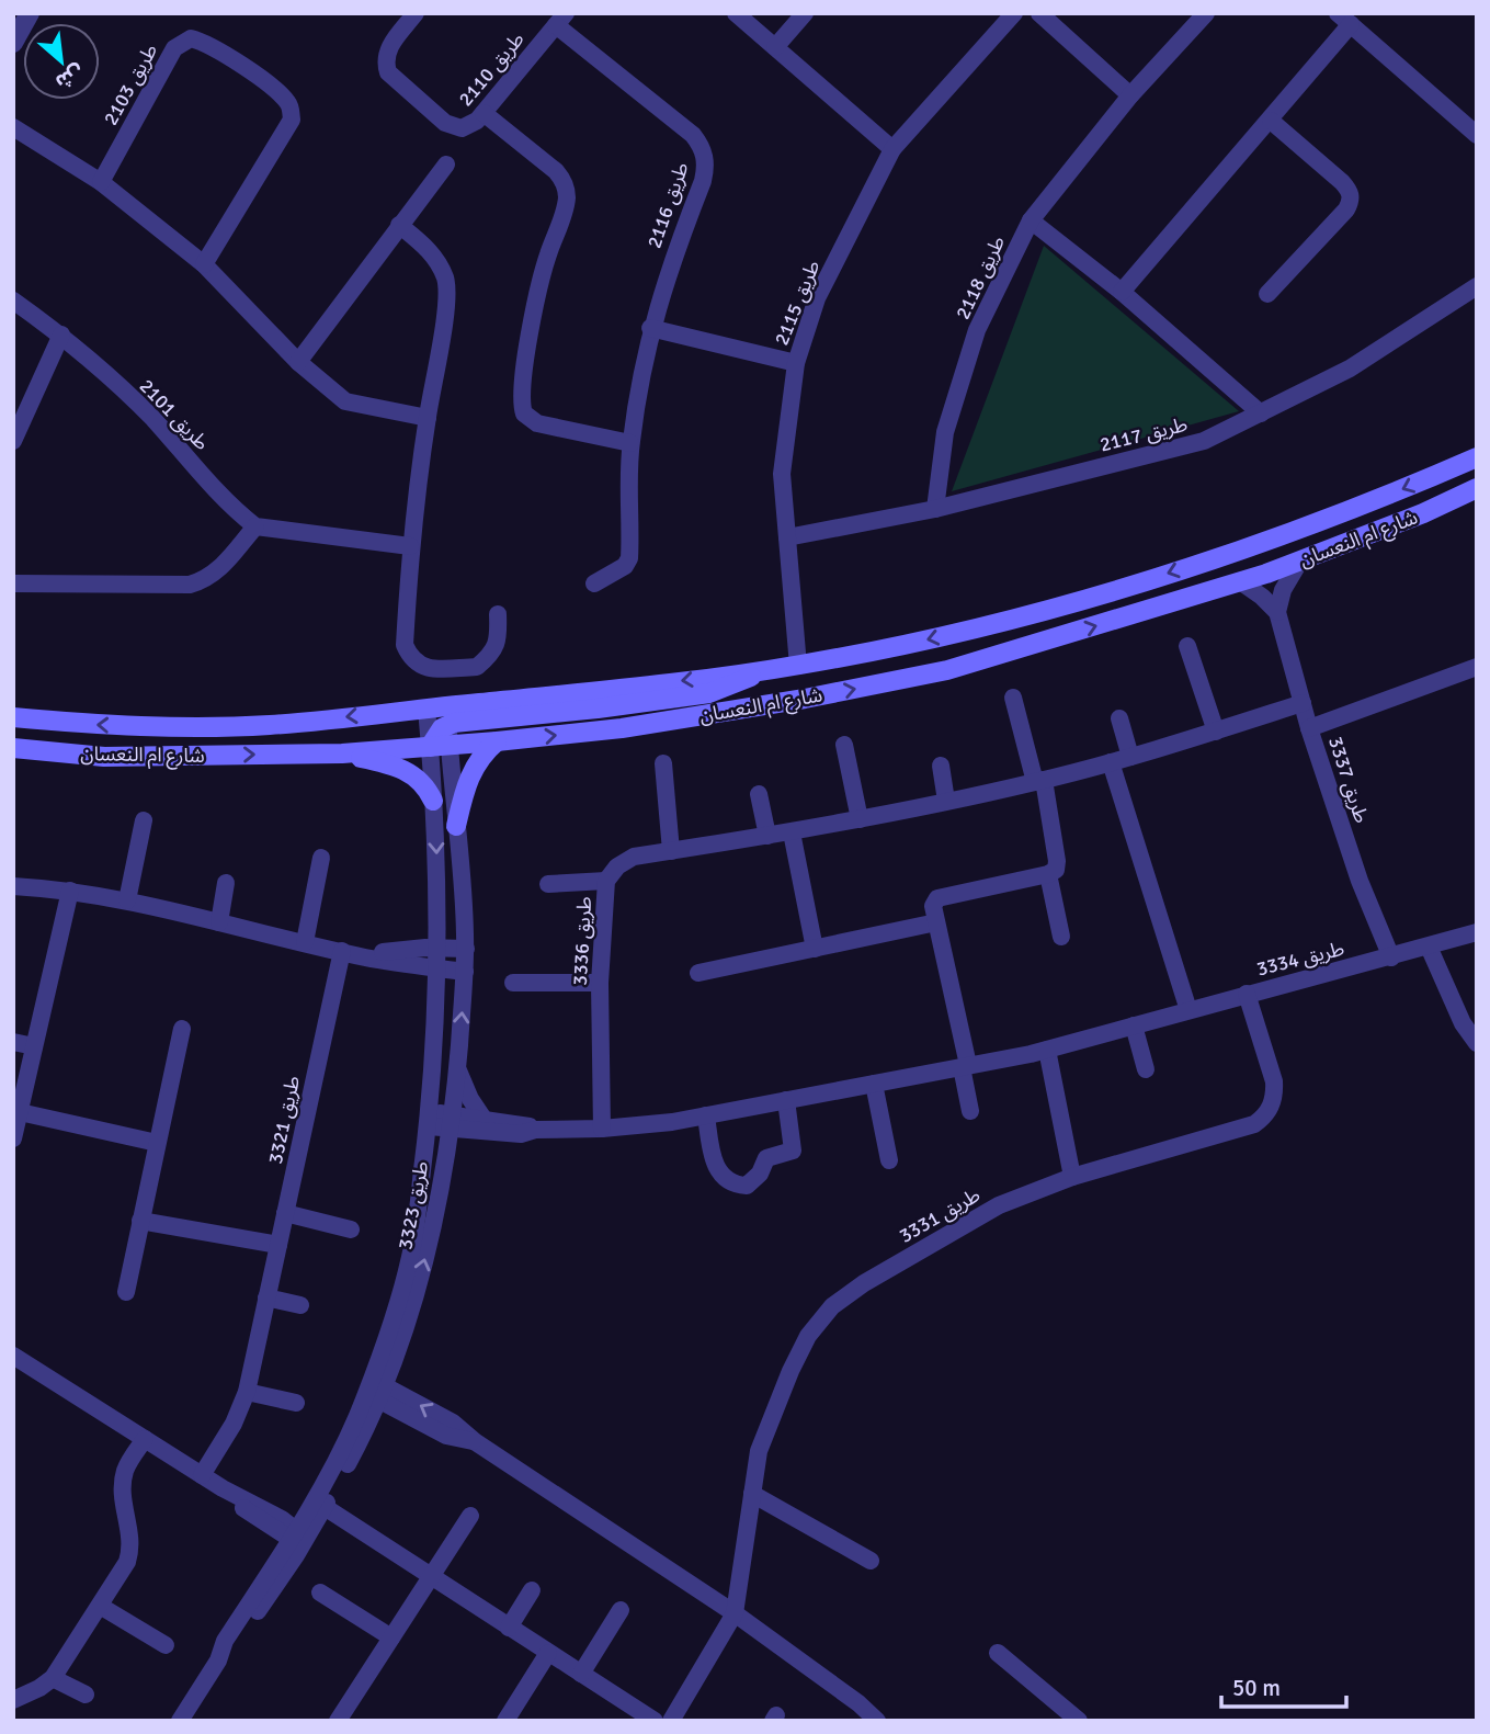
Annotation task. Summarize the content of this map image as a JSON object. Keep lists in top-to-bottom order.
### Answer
{
  "streets": {
    "main road": ["شارع ام النعسان"],
    "street": [
      "طريق 2110",
      "طريق 2103",
      "طريق 2116",
      "طريق 2118",
      "طريق 2115",
      "طريق 2101",
      "طريق 2117",
      "طريق 3337",
      "طريق 3336",
      "طريق 3334",
      "طريق 3321",
      "طريق 3323",
      "طريق 3331"
    ]
  },
  "crossings": [
    ["طريق 2110", "طريق 2116"],
    ["طريق 2118", "طريق 2117"],
    ["طريق 2115", "طريق 2117"],
    ["طريق 2115", "شارع ام النعسان"],
    ["شارع ام النعسان", "طريق 3323"],
    ["طريق 3337", "طريق 3336"],
    ["طريق 3337", "طريق 3334"],
    ["طريق 3336", "طريق 3334"],
    ["طريق 3334", "طريق 3323"],
    ["طريق 3334", "طريق 3331"]
  ],
  "scale_bar": "50 m",
  "north": "bottom right"
}
